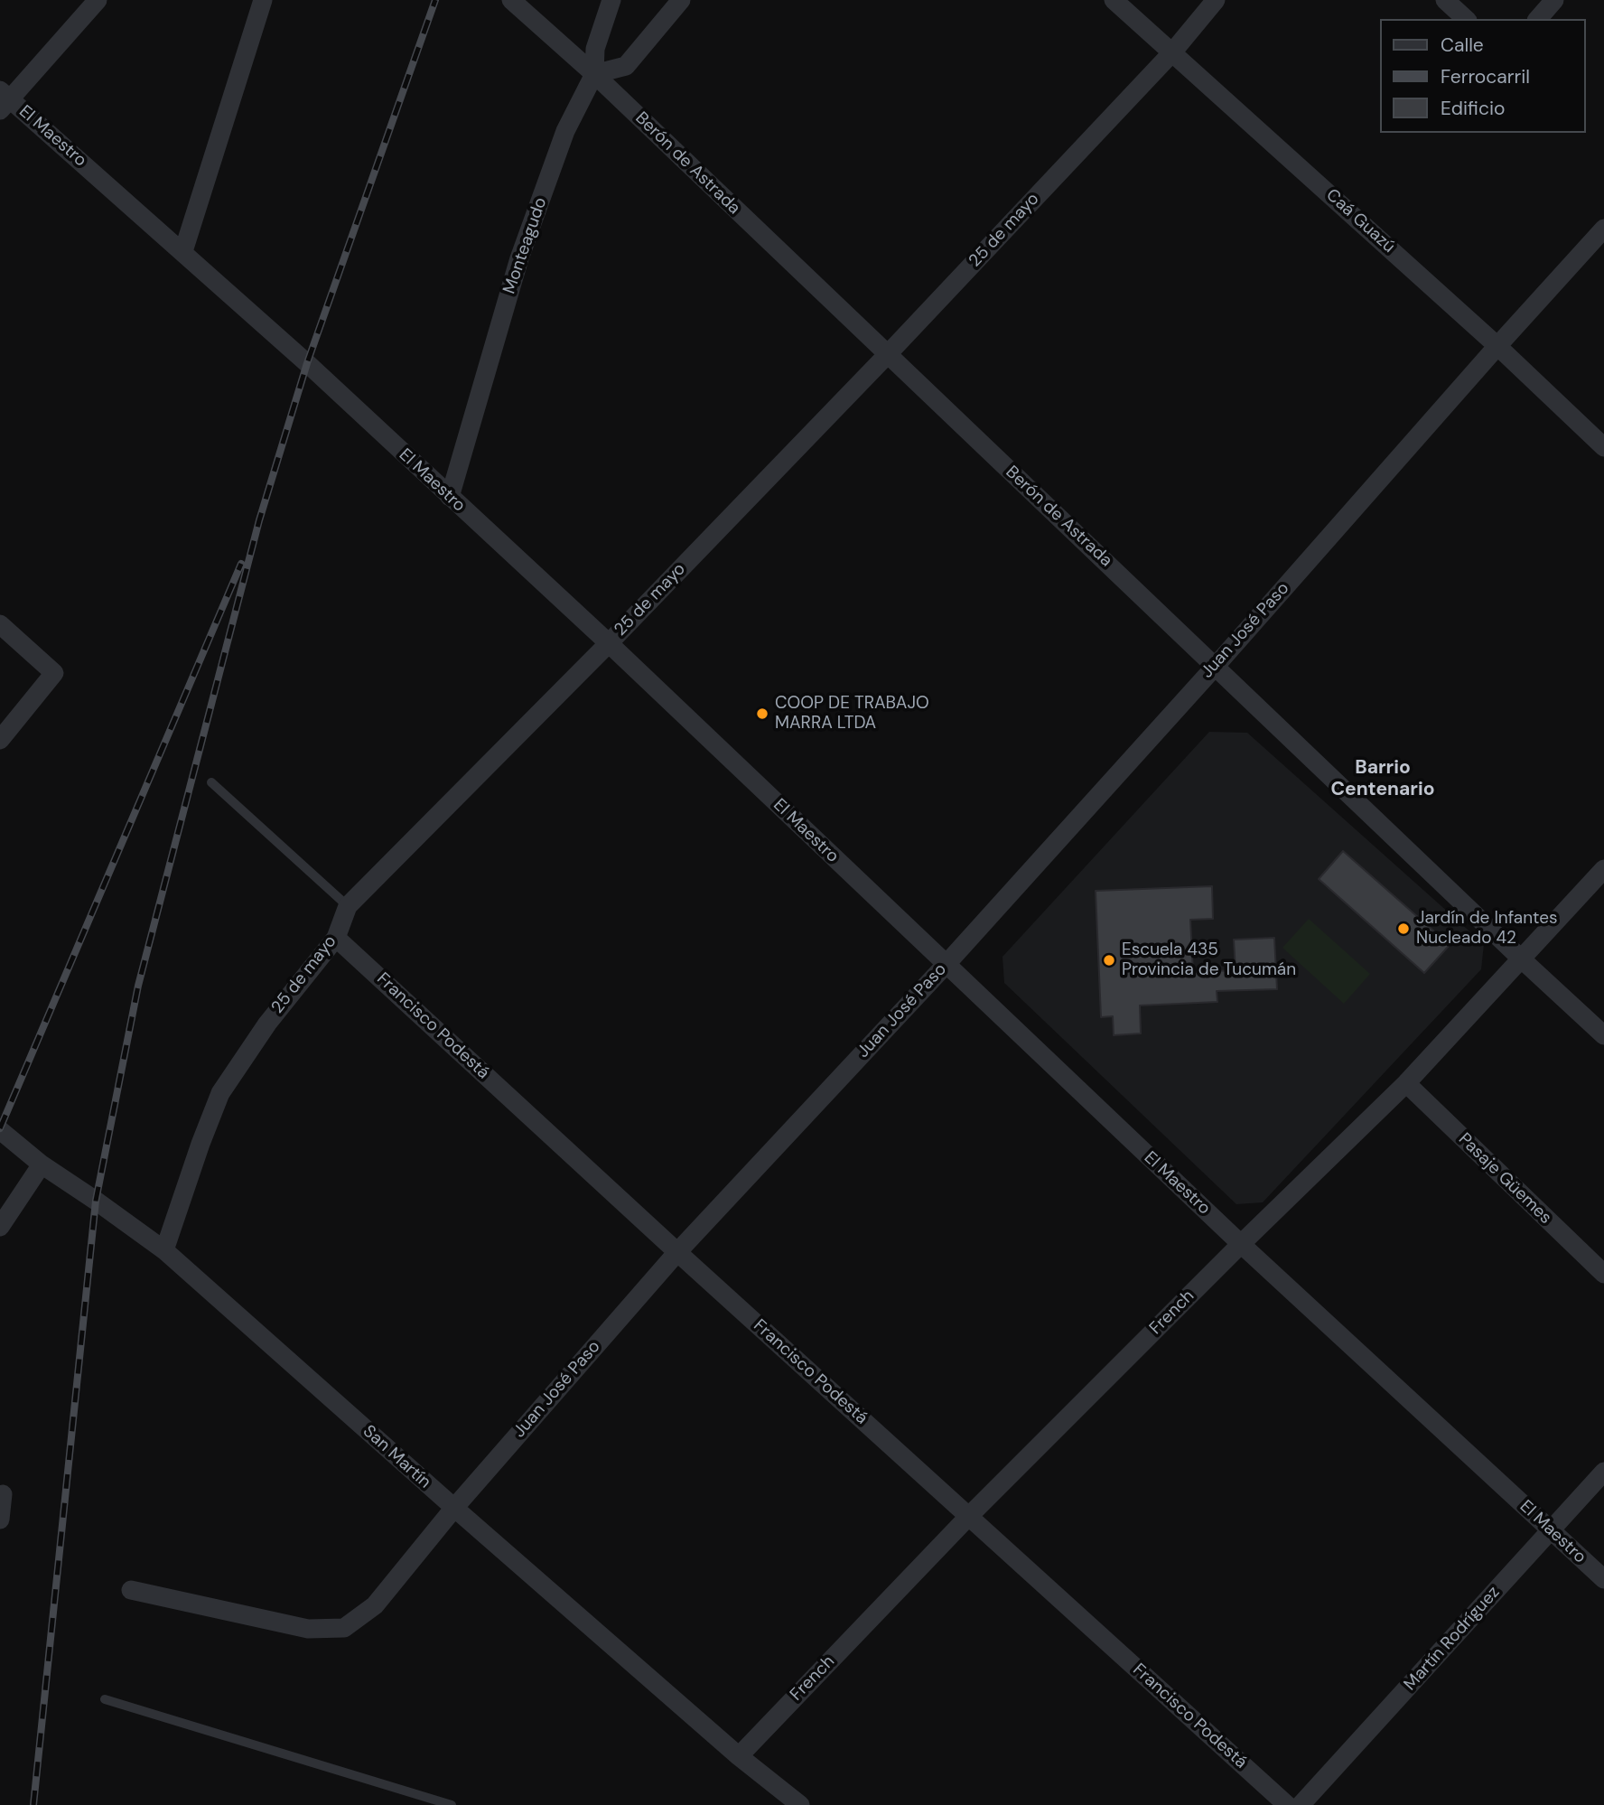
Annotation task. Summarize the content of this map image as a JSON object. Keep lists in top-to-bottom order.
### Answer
{
  "streets": {
    "street": [
      "El Maestro",
      "Berón de Astrada",
      "Caá Guazú",
      "25 de mayo",
      "Monteagudo",
      "Juan José Paso",
      "Francisco Podestá",
      "Pasaje Güemes",
      "French",
      "San Martín",
      "Martín Rodríguez"
    ]
  },
  "crossings": [
    ["El Maestro", "25 de mayo"],
    ["El Maestro", "Monteagudo"],
    ["El Maestro", "Juan José Paso"],
    ["El Maestro", "French"],
    ["El Maestro", "Martín Rodríguez"],
    ["Berón de Astrada", "25 de mayo"],
    ["Berón de Astrada", "Monteagudo"],
    ["Berón de Astrada", "Juan José Paso"],
    ["Berón de Astrada", "French"],
    ["Caá Guazú", "25 de mayo"],
    ["Caá Guazú", "Juan José Paso"],
    ["25 de mayo", "Francisco Podestá"],
    ["25 de mayo", "San Martín"],
    ["Juan José Paso", "Francisco Podestá"],
    ["Juan José Paso", "San Martín"],
    ["Francisco Podestá", "French"],
    ["Pasaje Güemes", "French"],
    ["French", "San Martín"]
  ],
  "districts": ["Barrio Centenario"],
  "places": ["COOP DE TRABAJO MARRA LTDA", "Jardín de Infantes Nucleado 42", "Escuela 435 Provincia de Tucumán"],
  "legend": ["Calle", "Ferrocarril", "Edificio"]
}
